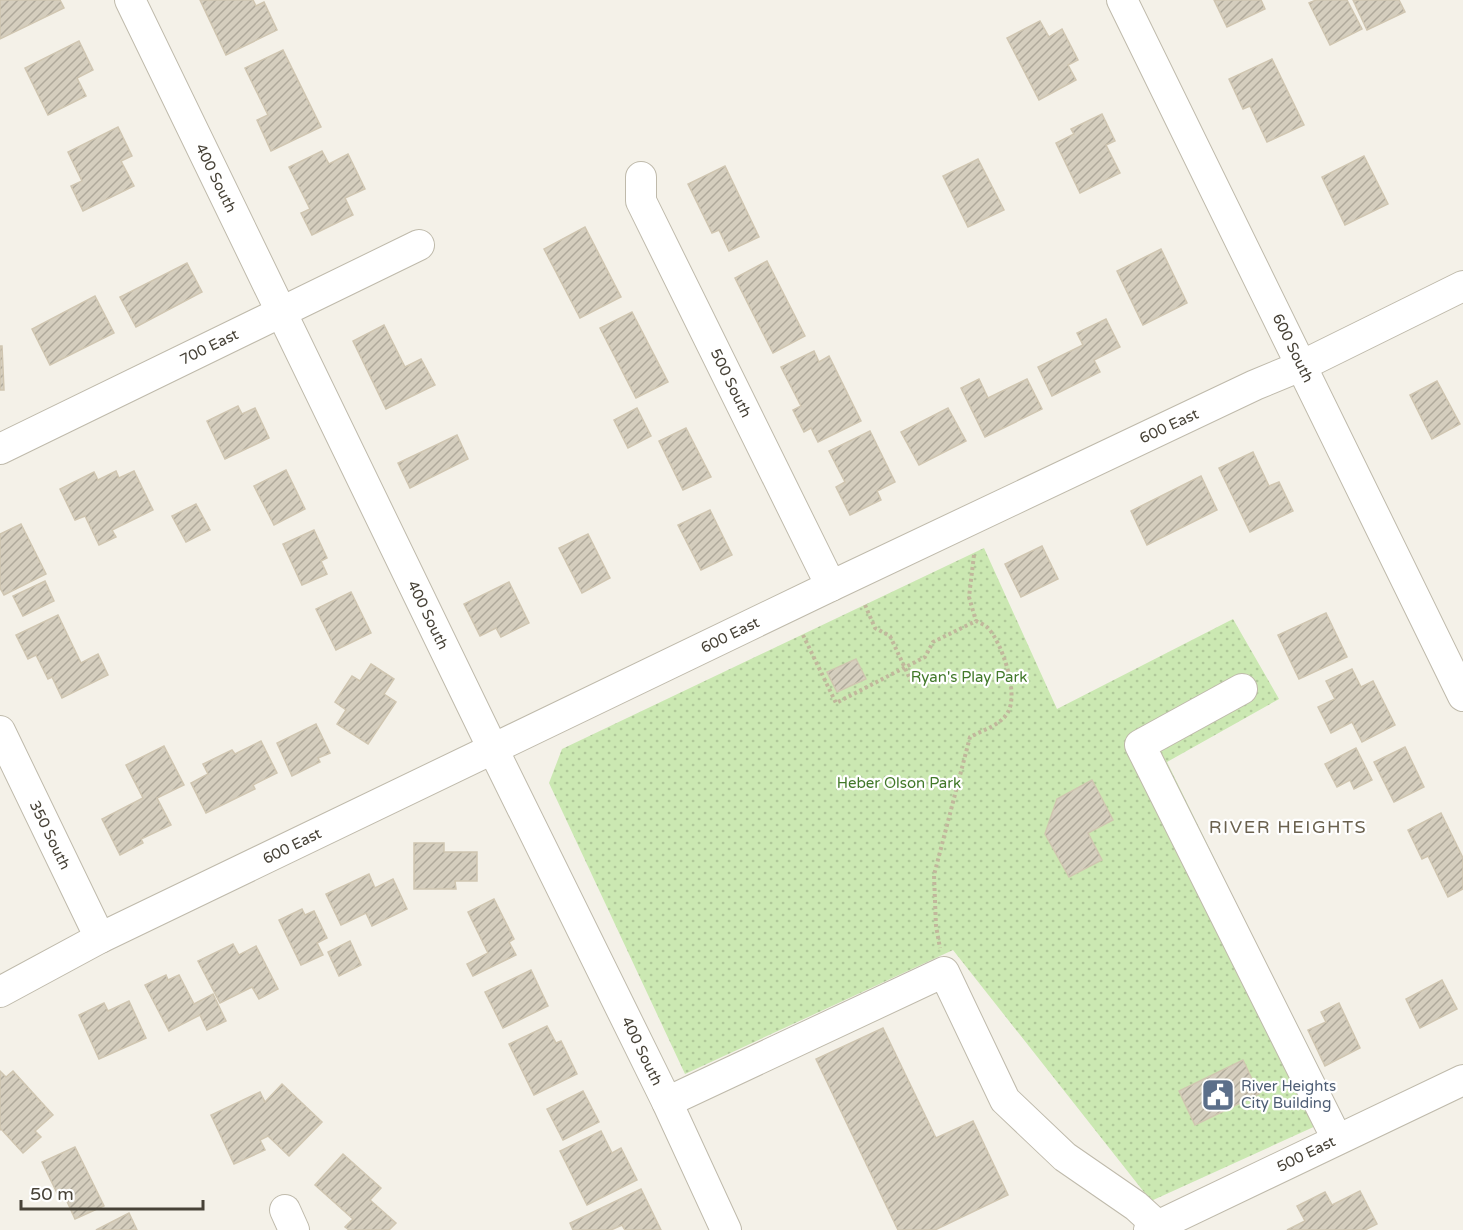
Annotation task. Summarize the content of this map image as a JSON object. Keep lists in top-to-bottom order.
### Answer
{
  "streets": {
    "street": [
      "400 South",
      "700 East",
      "600 South",
      "500 South",
      "600 East",
      "350 South",
      "500 East"
    ]
  },
  "crossings": [
    ["400 South", "700 East"],
    ["400 South", "600 East"],
    ["600 South", "600 East"],
    ["500 South", "600 East"],
    ["600 East", "350 South"]
  ],
  "districts": ["RIVER HEIGHTS"],
  "parks": ["Ryan's Play Park", "Heber Olson Park"],
  "places": {
    "public building": ["River Heights City Building"]
  },
  "scale_bar": "50 m"
}
